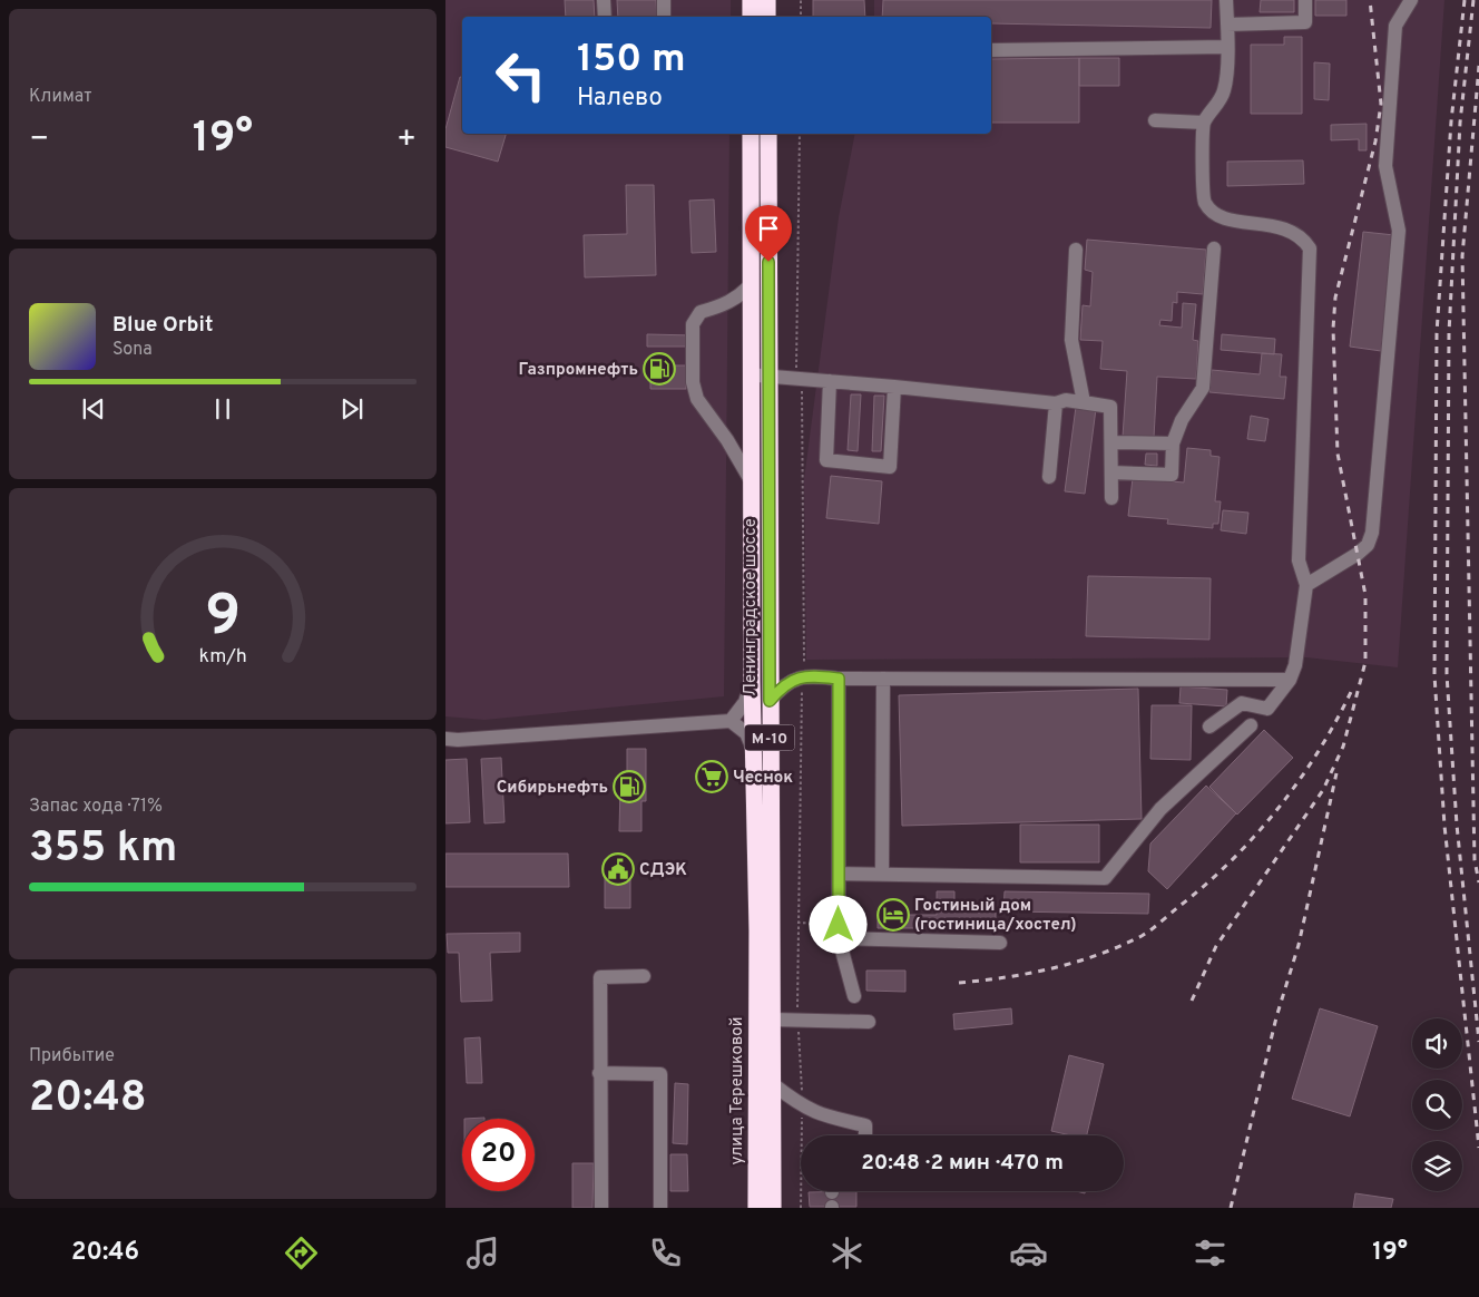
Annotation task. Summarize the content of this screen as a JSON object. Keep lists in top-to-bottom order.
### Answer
{
  "streets": {
    "highway": ["Ленинградское шоссе", "М-10", "улица Терешковой"]
  },
  "crossings": [
    ["Ленинградское шоссе", "М-10"],
    ["Ленинградское шоссе", "улица Терешковой"]
  ],
  "places": {
    "fuel station": ["Газпромнефть", "Сибирьнефть"],
    "supermarket": ["Чеснок"],
    "public building": ["СДЭК"],
    "hotel": ["Гостиный дом (гостиница/хостел)"]
  },
  "page": {
    "tile": [
      "Климат",
      ["Запас хода · 71%", "355 km"],
      ["Прибытие", "20:48"]
    ],
    "turn": ["150 m", "Налево"],
    "heat": ["−", "19°", "+"],
    "song": ["Blue Orbit", "Sona"],
    "limit": "20",
    "trip": "20:48 · 2 мин · 470 m",
    "tabs": ["20:46", "19°"],
    "gauge": ["9", "km/h"]
  }
}
